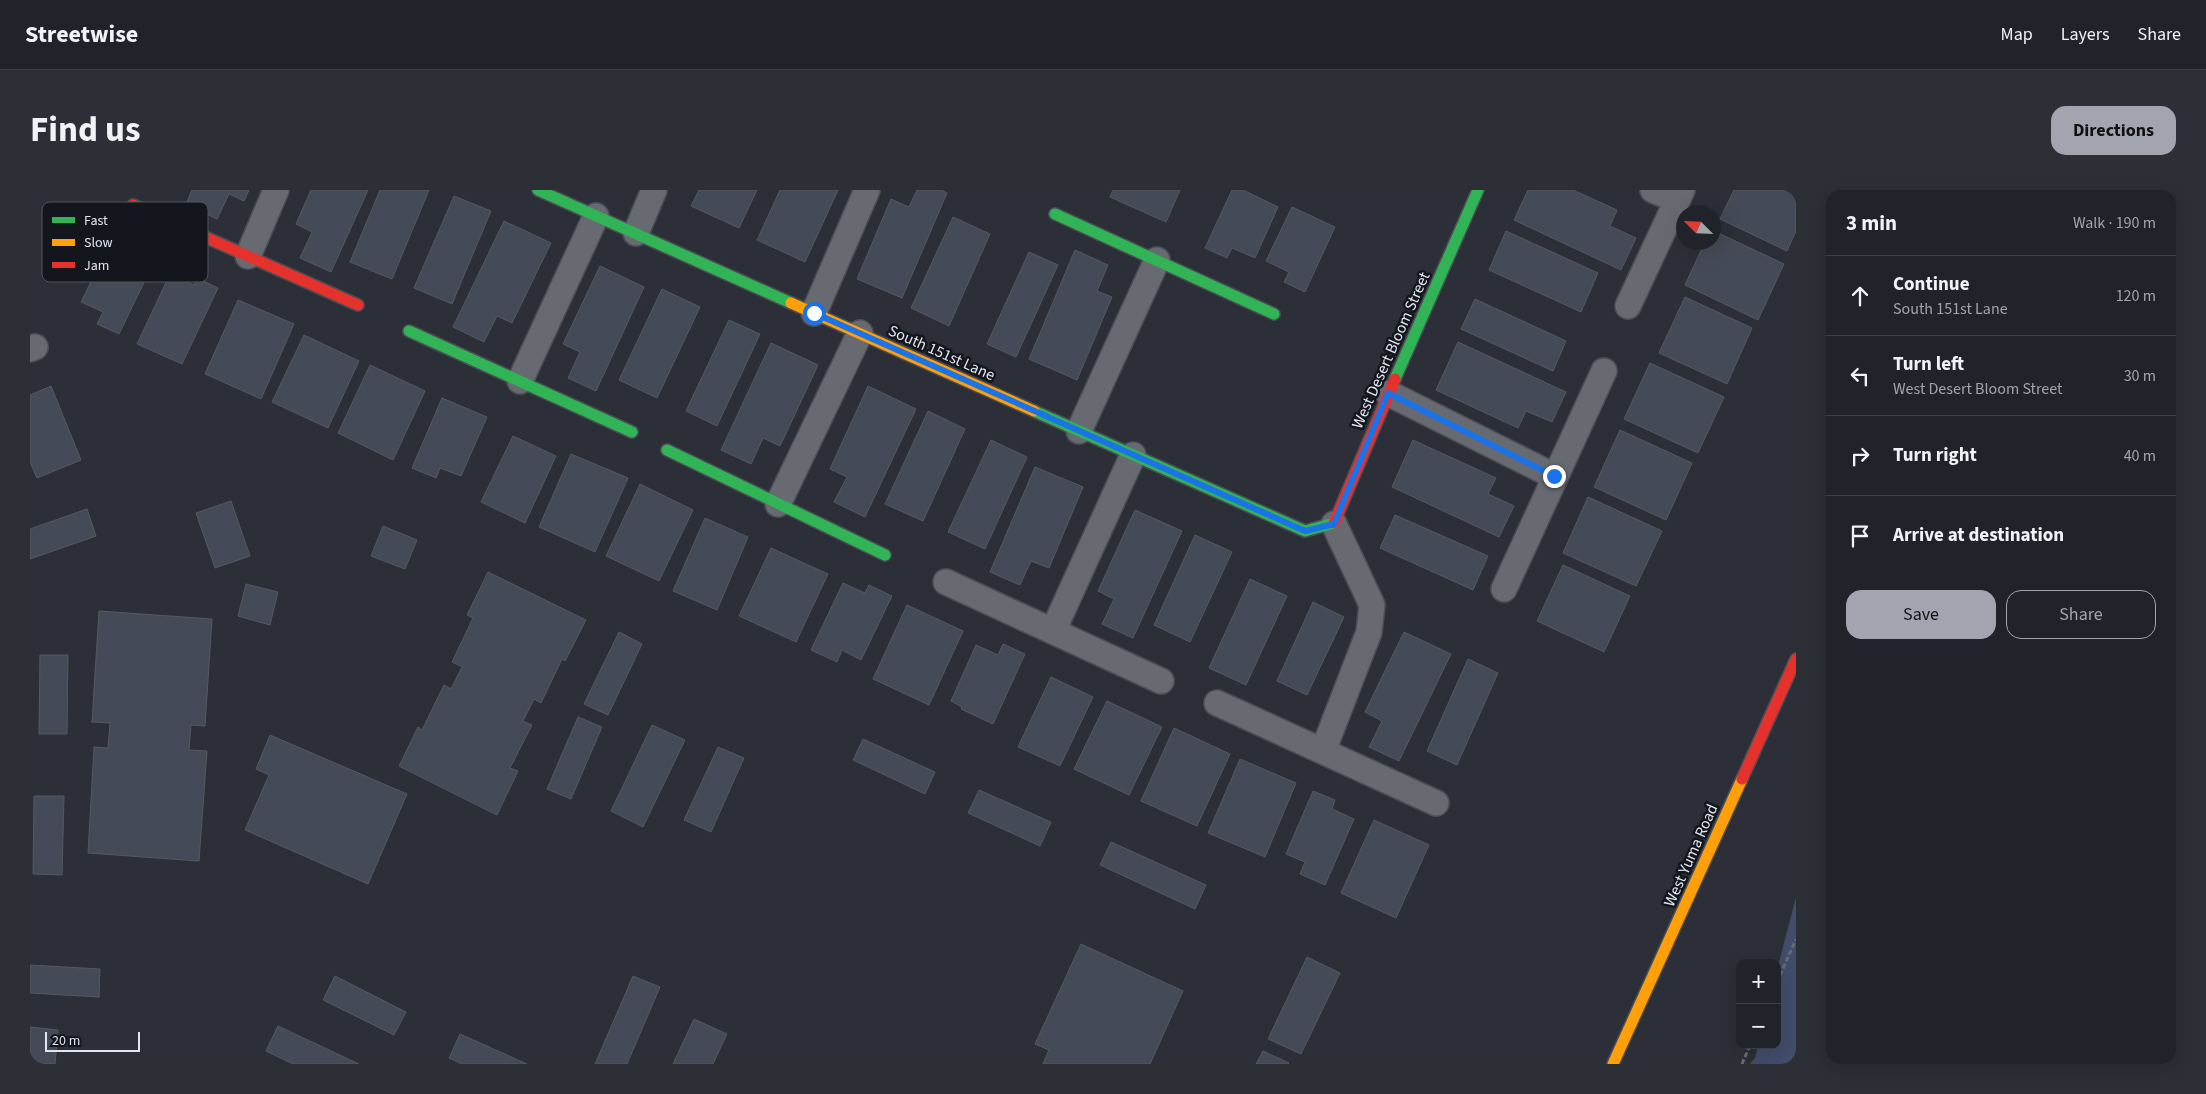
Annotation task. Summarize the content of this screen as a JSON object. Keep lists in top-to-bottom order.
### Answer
{
  "streets": {
    "street": ["West Desert Bloom Street", "South 151st Lane", "West Yuma Road"]
  },
  "crossings": [
    ["West Desert Bloom Street", "South 151st Lane"]
  ],
  "legend": ["Fast", "Slow", "Jam"],
  "scale_bar": "20 m",
  "north": "top left",
  "page": {
    "header": "Streetwise",
    "nav": ["Map", "Layers", "Share"],
    "title": "Find us",
    "buttons": [
      "Directions",
      ["Save", "Share"]
    ],
    "heading": ["3 min", "Walk · 190 m"],
    "list": [
      ["Continue", "South 151st Lane", "120 m"],
      ["Turn left", "West Desert Bloom Street", "30 m"],
      ["Turn right", "40 m"],
      "Arrive at destination"
    ],
    "map_buttons": ["+", "−"],
    "scale": "20 m"
  }
}
